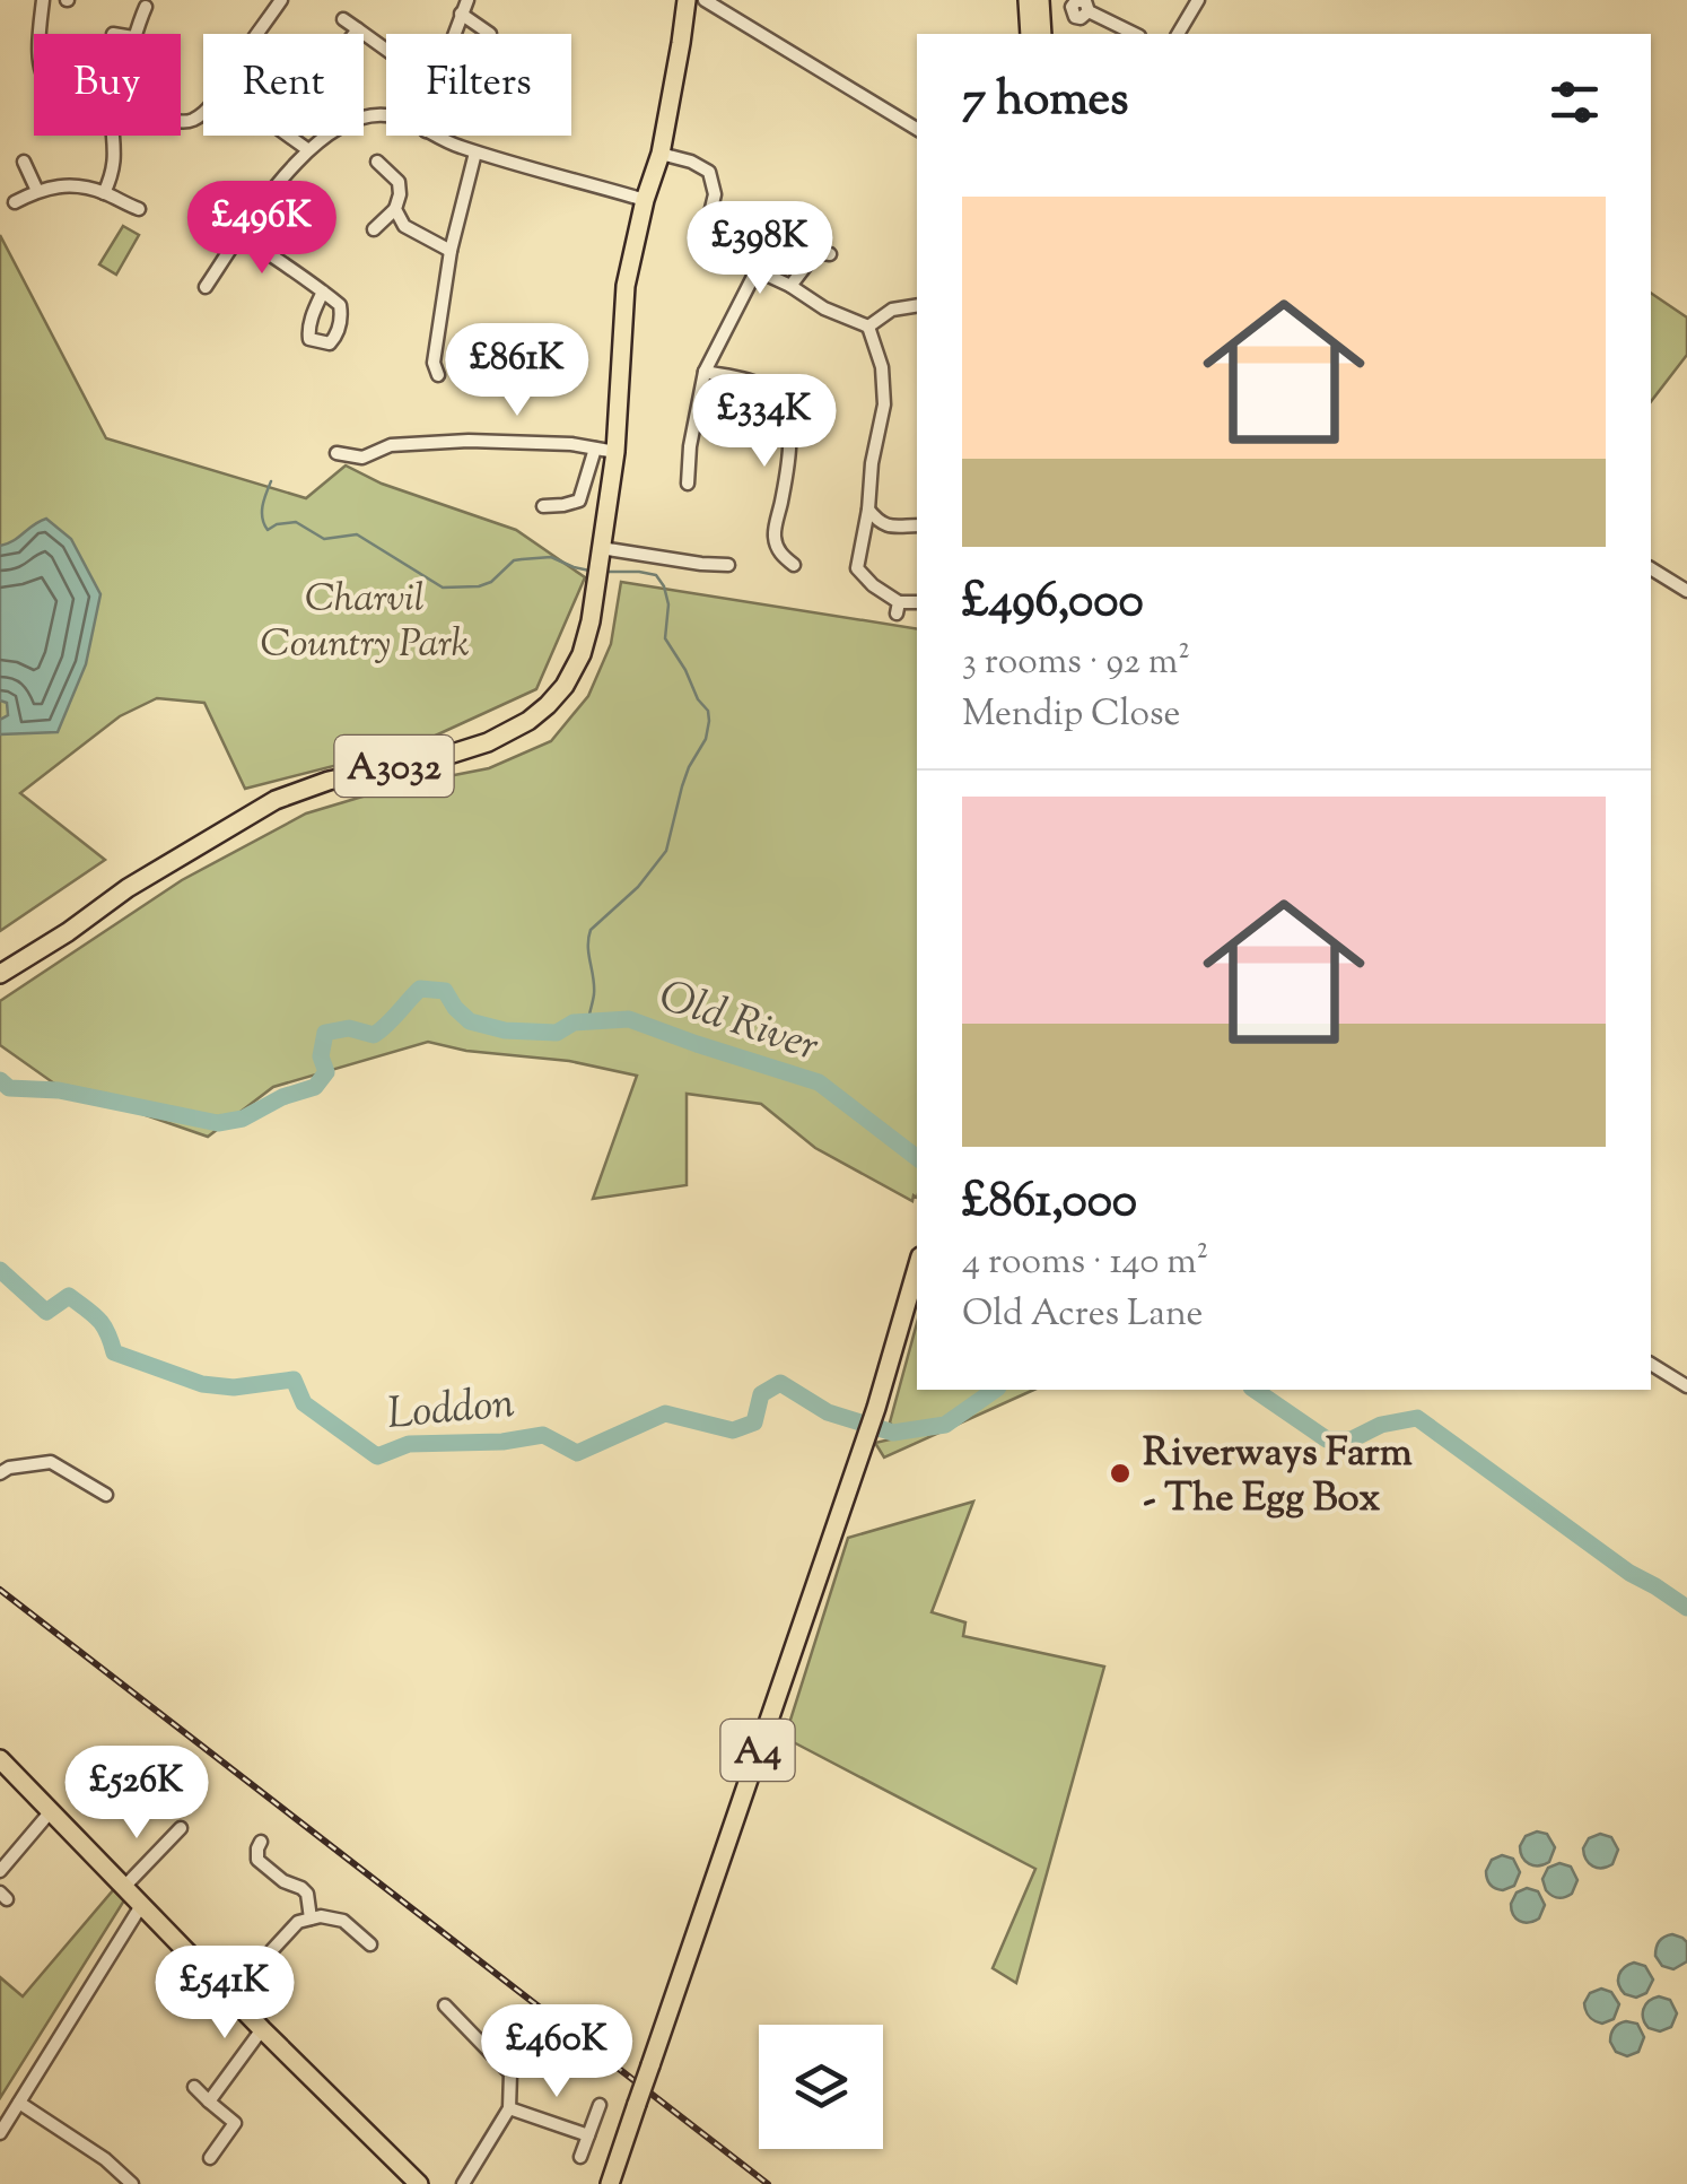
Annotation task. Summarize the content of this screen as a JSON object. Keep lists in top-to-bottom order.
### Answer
{
  "streets": {
    "main road": ["A3032", "A4"]
  },
  "water": ["Old River", "Loddon"],
  "parks": ["Charvil Country Park"],
  "places": ["Riverways Farm - The Egg Box"],
  "page": {
    "chip": ["Buy", "Rent", "Filters"],
    "heading": "7 homes",
    "list": [
      {
        "name": "£496,000",
        "note": "3 rooms · 92 m² · Mendip Close"
      },
      {
        "name": "£861,000",
        "note": "4 rooms · 140 m² · Old Acres Lane"
      }
    ],
    "price": [
      "£496K",
      "£398K",
      "£861K",
      "£334K",
      "£526K",
      "£541K",
      "£460K"
    ]
  }
}
